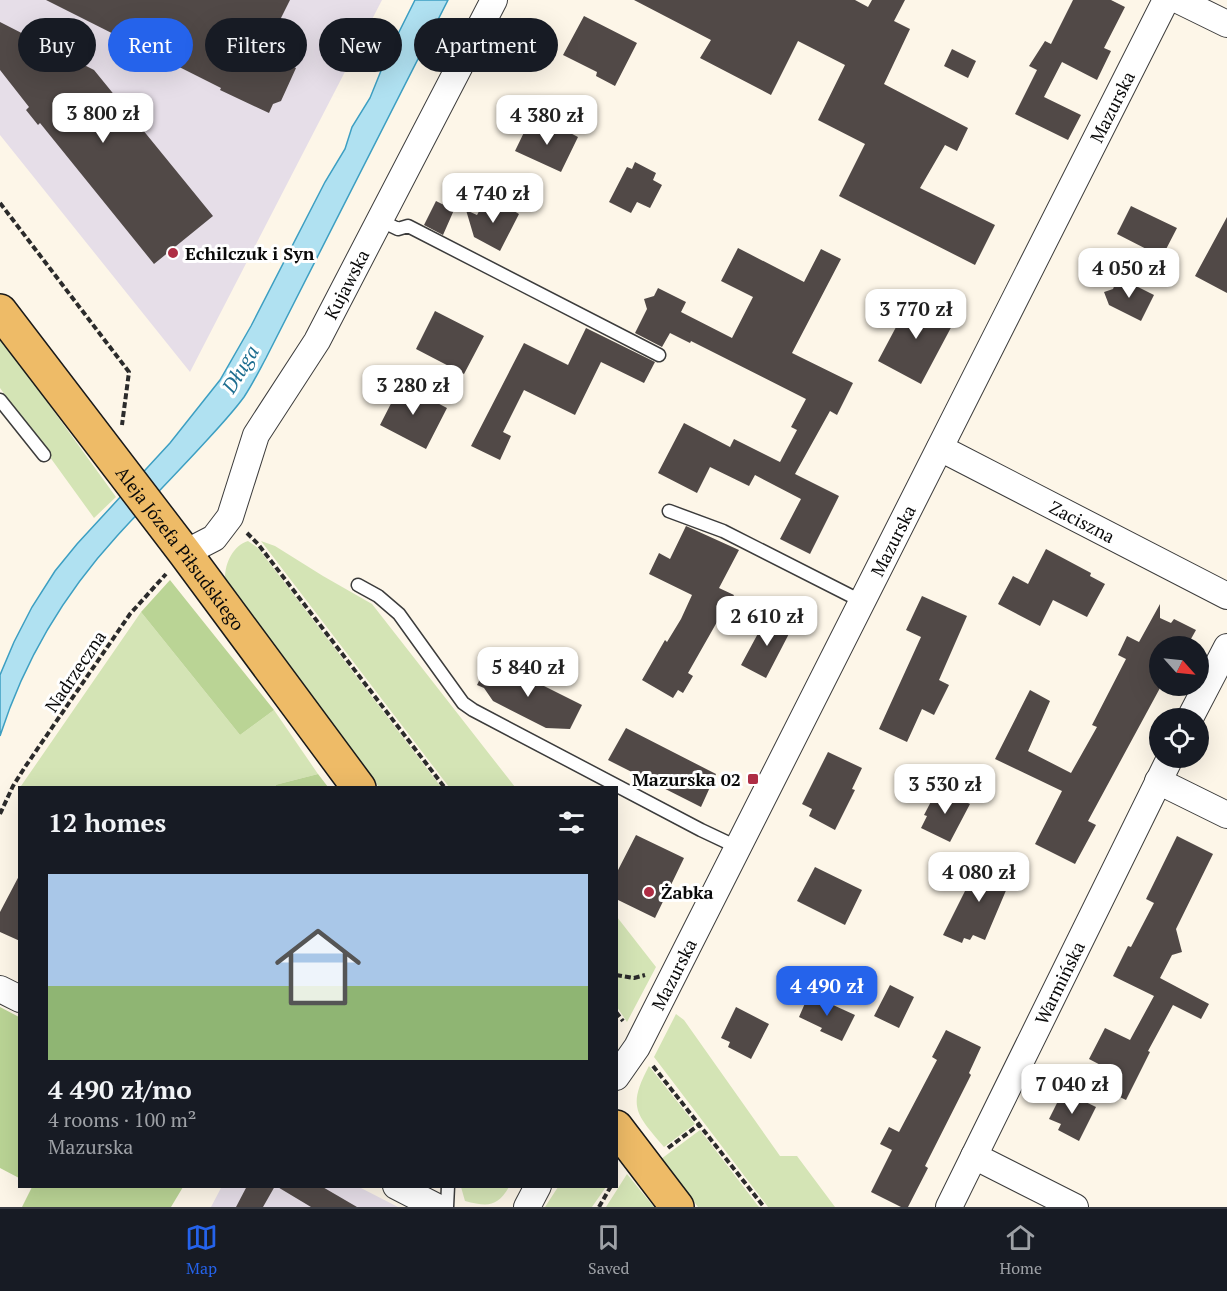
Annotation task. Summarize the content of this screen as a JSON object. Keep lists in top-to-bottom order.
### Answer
{
  "streets": {
    "main road": ["Aleja Józefa Piłsudskiego"],
    "street": [
      "Mazurska",
      "Kujawska",
      "Zaciszna",
      "Warmińska"
    ],
    "path": ["Nadrzeczna"]
  },
  "crossings": [
    ["Mazurska", "Zaciszna"],
    ["Kujawska", "Aleja Józefa Piłsudskiego"],
    ["Kujawska", "Nadrzeczna"],
    ["Aleja Józefa Piłsudskiego", "Nadrzeczna"]
  ],
  "water": ["Długa"],
  "places": {
    "other": ["Echilczuk i Syn", "Żabka"],
    "transit": ["Mazurska 02"]
  },
  "north": "bottom right",
  "page": {
    "chip": [
      "Buy",
      "Rent",
      "Filters",
      "New",
      "Apartment"
    ],
    "price": [
      "3 800 zł",
      "4 380 zł",
      "4 740 zł",
      "4 050 zł",
      "3 770 zł",
      "3 280 zł",
      "2 610 zł",
      "5 840 zł",
      "3 530 zł",
      "4 080 zł",
      "4 490 zł",
      "7 040 zł"
    ],
    "heading": "12 homes",
    "list": [
      {
        "name": "4 490 zł/mo",
        "note": "4 rooms · 100 m² · Mazurska"
      }
    ],
    "tabs": ["Map", "Saved", "Home"]
  }
}
